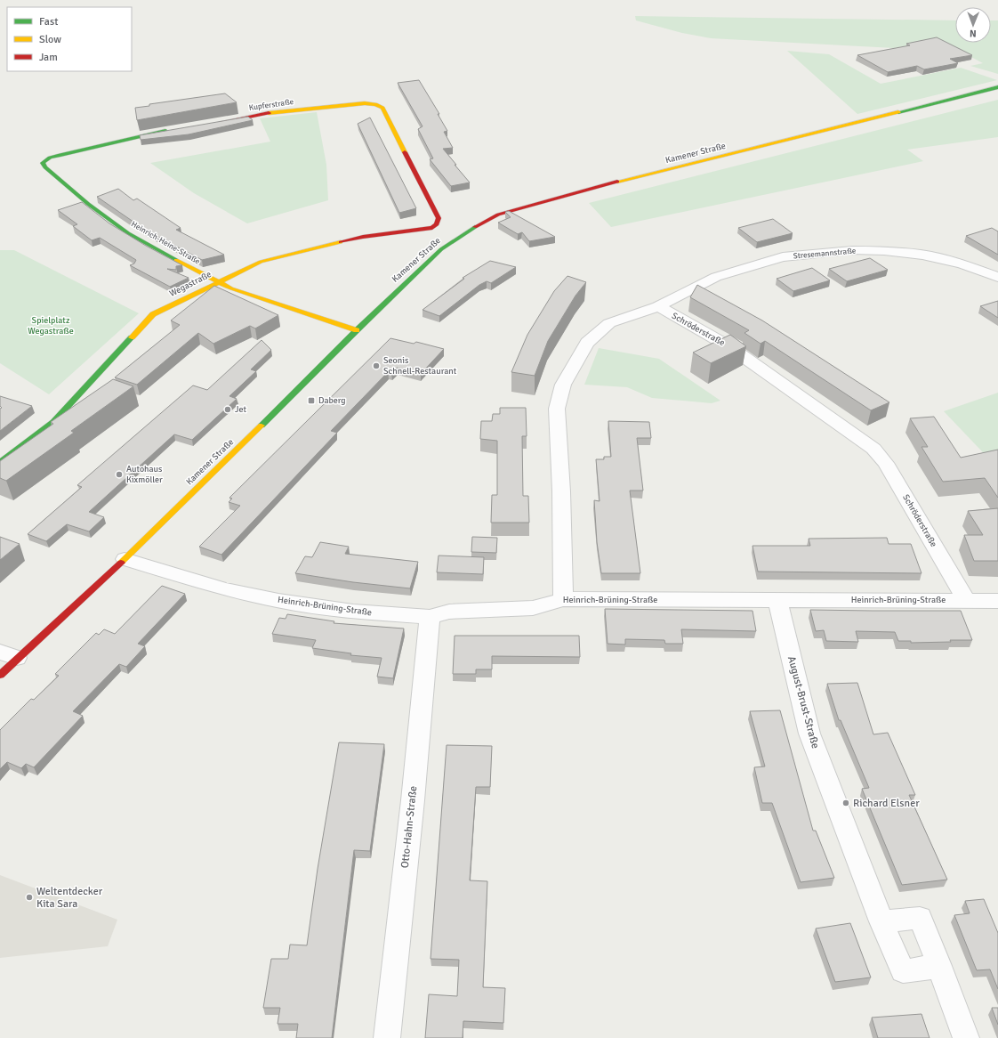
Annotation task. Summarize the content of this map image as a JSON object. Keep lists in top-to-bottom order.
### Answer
{
  "streets": {
    "street": [
      "Kupferstraße",
      "Kamener Straße",
      "Heinrich-Heine-Straße",
      "Stresemannstraße",
      "Wegastraße",
      "Schröderstraße",
      "Heinrich-Brüning-Straße",
      "August-Brust-Straße",
      "Otto-Hahn-Straße"
    ]
  },
  "crossings": [
    ["Kupferstraße", "Wegastraße"],
    ["Kamener Straße", "Heinrich-Heine-Straße"],
    ["Kamener Straße", "Heinrich-Brüning-Straße"],
    ["Heinrich-Heine-Straße", "Wegastraße"],
    ["Stresemannstraße", "Schröderstraße"],
    ["Schröderstraße", "Heinrich-Brüning-Straße"],
    ["Heinrich-Brüning-Straße", "August-Brust-Straße"],
    ["Heinrich-Brüning-Straße", "Otto-Hahn-Straße"]
  ],
  "parks": ["Spielplatz Wegastraße"],
  "places": {
    "other": [
      "Seonis Schnell-Restaurant",
      "Jet",
      "Autohaus Kixmöller",
      "Richard Elsner",
      "Weltentdecker Kita Sara"
    ],
    "transit": ["Daberg"]
  },
  "legend": ["Fast", "Slow", "Jam"],
  "north": "bottom"
}
